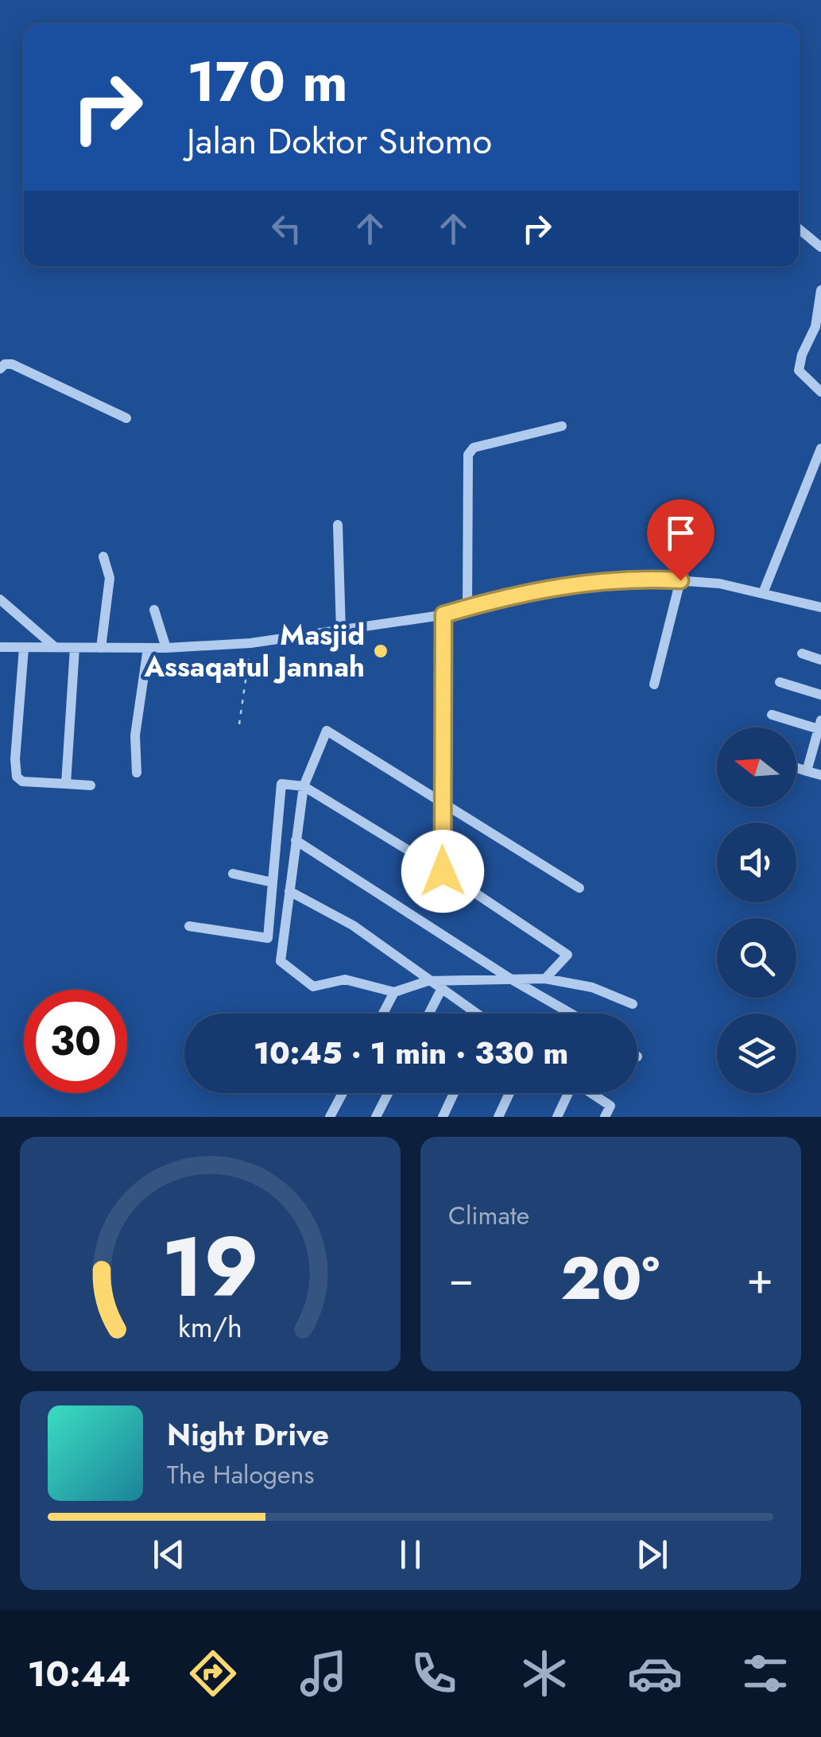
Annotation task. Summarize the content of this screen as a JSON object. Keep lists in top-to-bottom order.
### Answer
{
  "places": ["Masjid Assaqatul Jannah"],
  "north": "left",
  "page": {
    "turn": ["170 m", "Jalan Doktor Sutomo"],
    "limit": "30",
    "trip": "10:45 · 1 min · 330 m",
    "tile": "Climate",
    "heat": ["−", "20°", "+"],
    "song": ["Night Drive", "The Halogens"],
    "tabs": "10:44",
    "gauge": ["19", "km/h"]
  }
}
